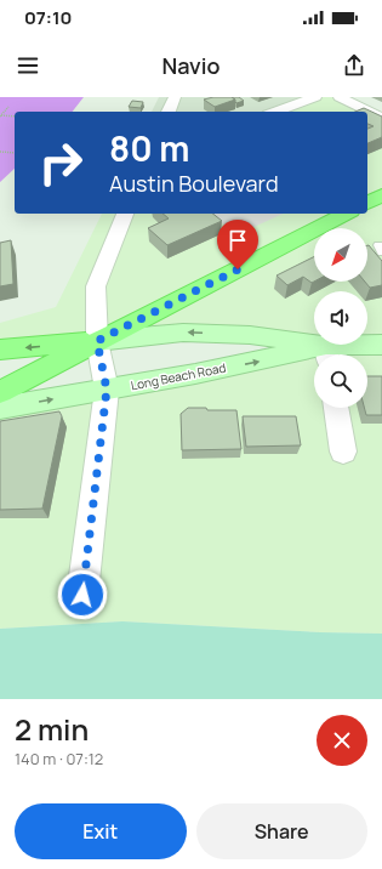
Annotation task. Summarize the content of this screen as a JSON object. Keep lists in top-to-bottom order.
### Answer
{
  "streets": {
    "main road": ["Long Beach Road"]
  },
  "north": "bottom left",
  "page": {
    "status": "07:10",
    "header": "Navio",
    "turn": ["80 m", "Austin Boulevard"],
    "heading": ["2 min", "140 m · 07:12"],
    "buttons": ["Exit", "Share"]
  }
}
